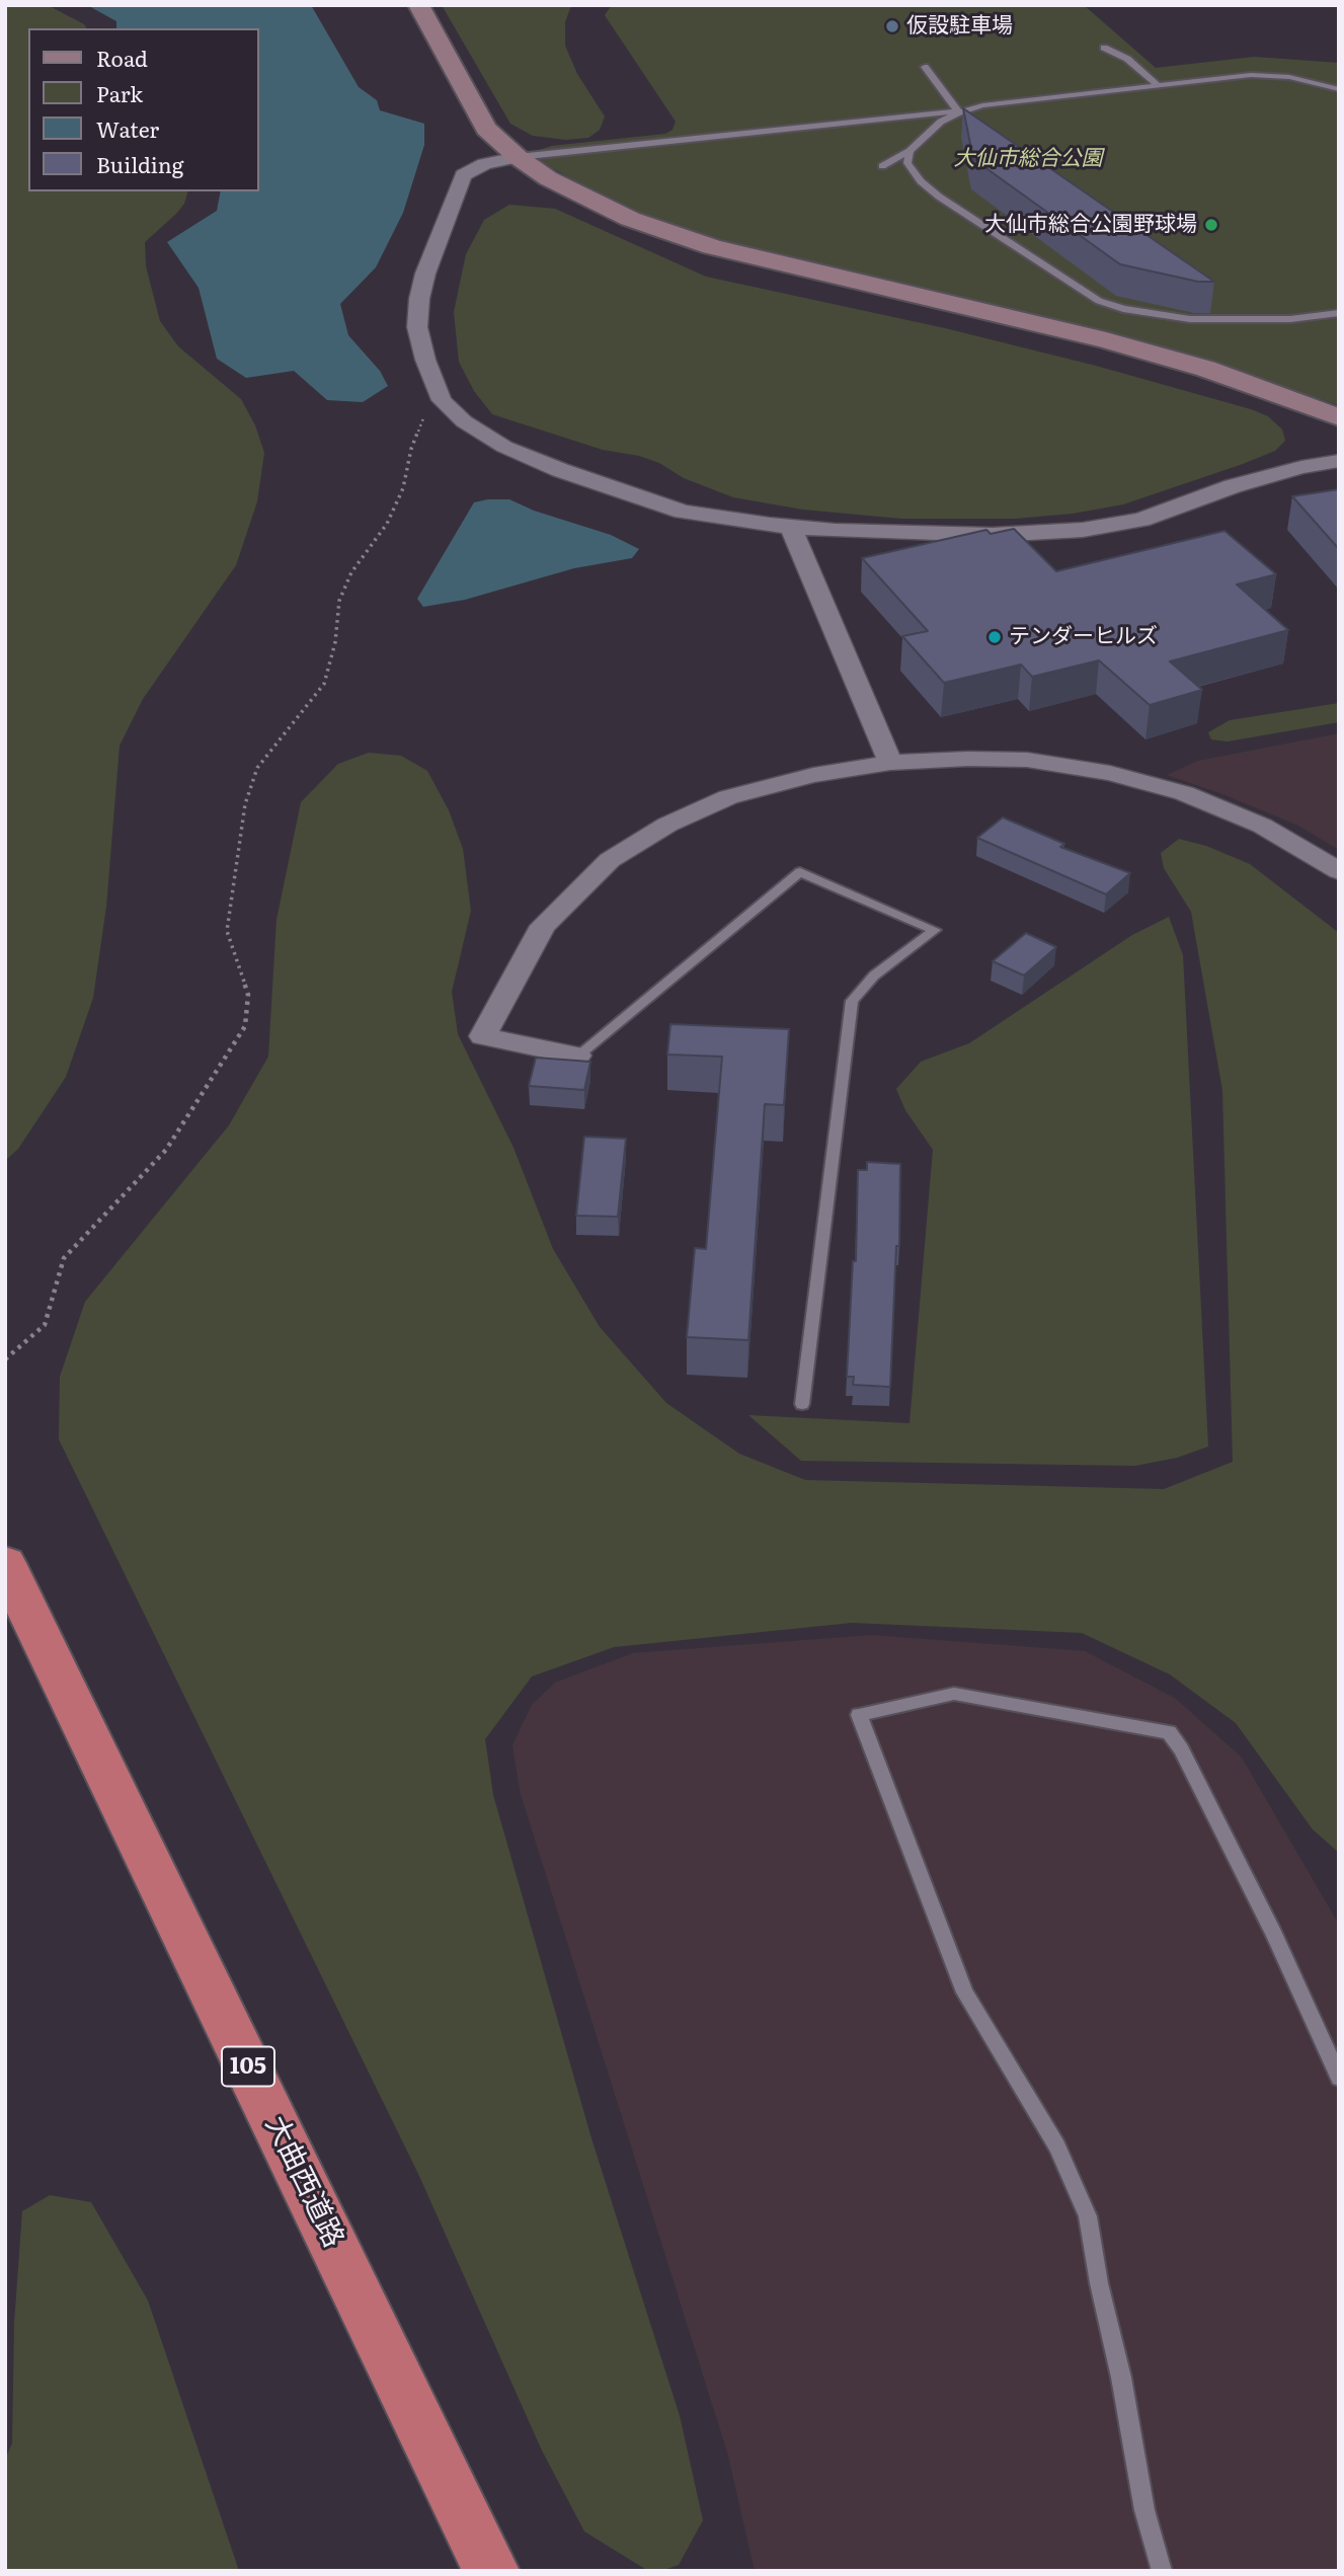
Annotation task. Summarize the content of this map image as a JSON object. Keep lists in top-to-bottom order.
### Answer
{
  "streets": {
    "highway": ["105", "大曲西道路"]
  },
  "parks": ["大仙市総合公園"],
  "places": ["仮設駐車場", "大仙市総合公園野球場", "テンダーヒルズ"],
  "legend": [
    "Road",
    "Park",
    "Water",
    "Building"
  ]
}
